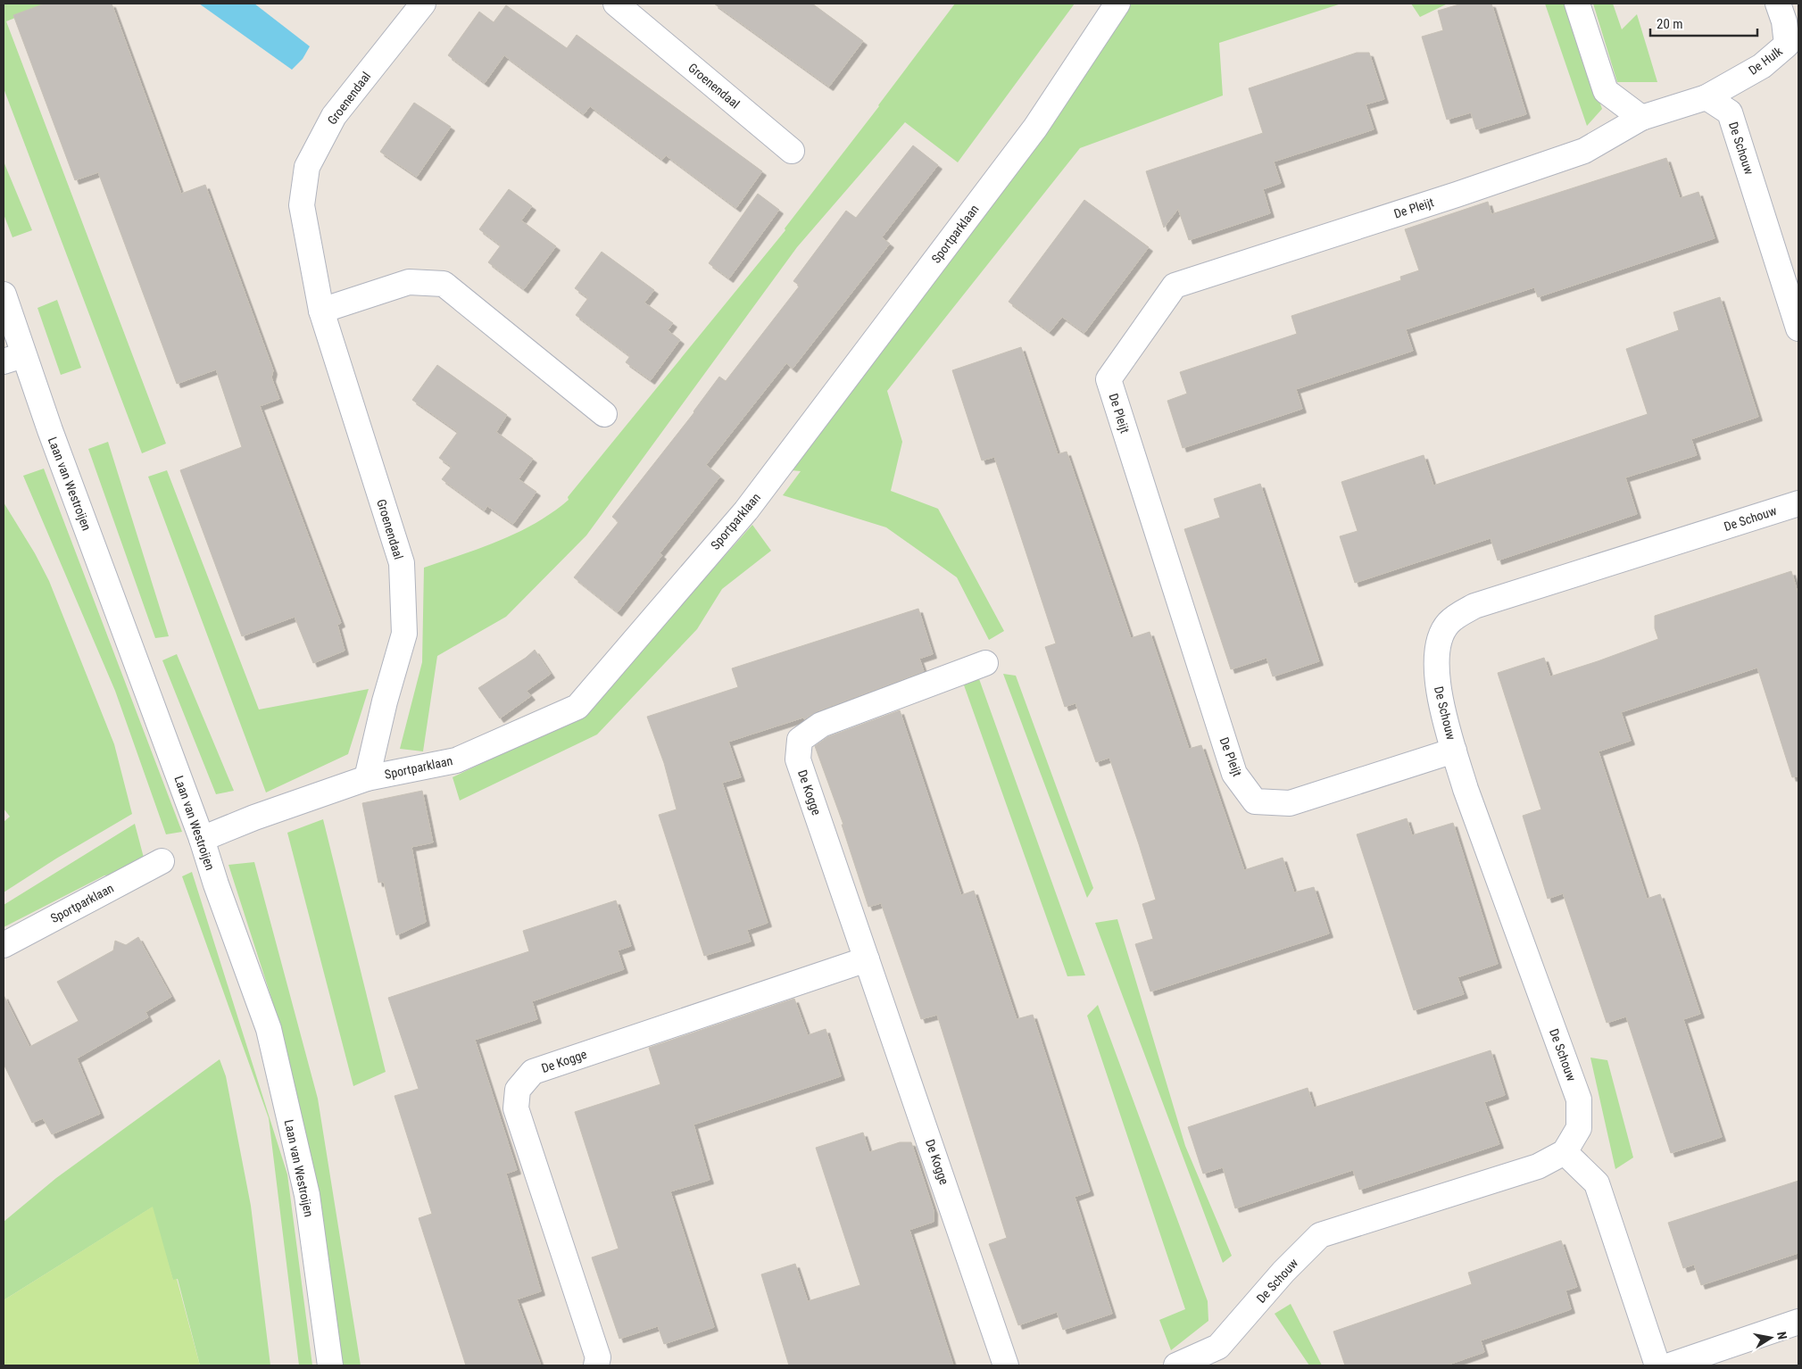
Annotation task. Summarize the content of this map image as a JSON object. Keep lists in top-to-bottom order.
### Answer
{
  "streets": {
    "street": [
      "De Hulk",
      "Groenendaal",
      "De Schouw",
      "De Pleijt",
      "Sportparklaan",
      "Laan van Westroijen",
      "De Kogge"
    ]
  },
  "crossings": [
    ["De Hulk", "De Schouw"],
    ["Groenendaal", "Sportparklaan"],
    ["De Schouw", "De Pleijt"],
    ["Sportparklaan", "Laan van Westroijen"]
  ],
  "scale_bar": "20 m",
  "north": "right"
}
